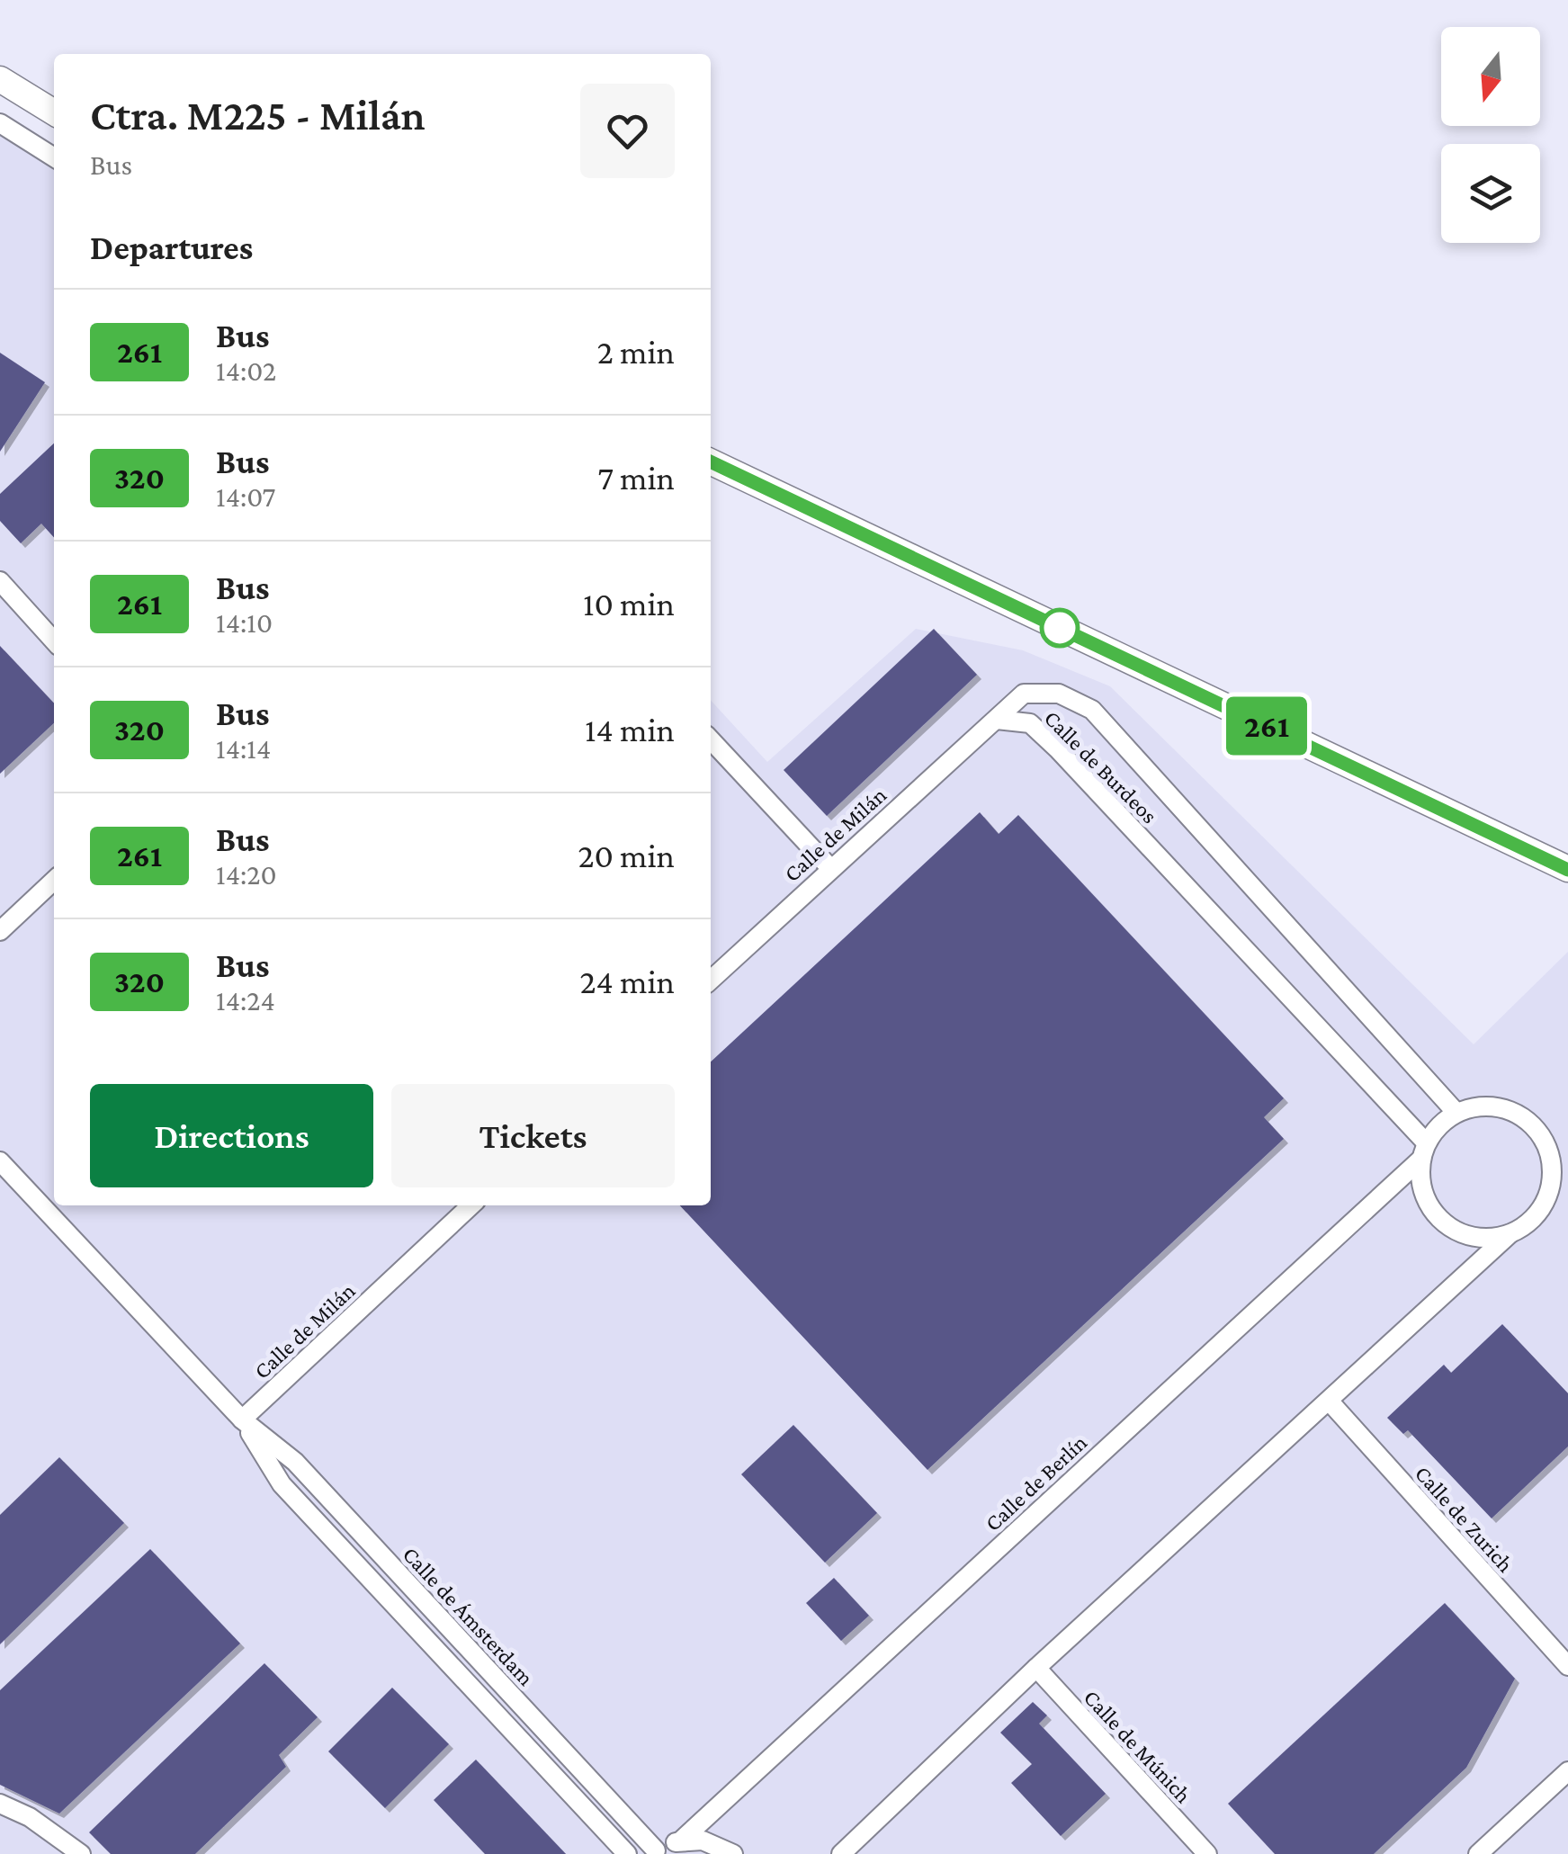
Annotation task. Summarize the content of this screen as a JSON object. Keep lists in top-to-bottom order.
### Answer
{
  "streets": {
    "street": [
      "Calle de Burdeos",
      "Calle de Milán",
      "Calle de Berlín",
      "Calle de Zurich",
      "Calle de Ámsterdam",
      "Calle de Múnich"
    ]
  },
  "crossings": [
    ["Calle de Burdeos", "Calle de Milán"],
    ["Calle de Burdeos", "Calle de Berlín"],
    ["Calle de Milán", "Calle de Ámsterdam"]
  ],
  "lines": ["bus line 261"],
  "north": "bottom",
  "page": {
    "on_map": "261",
    "heading": [
      ["Ctra. M225 - Milán", "Bus"],
      "Departures"
    ],
    "list": [
      {
        "mark": "261",
        "name": "Bus",
        "note": "14:02",
        "value": "2 min"
      },
      {
        "mark": "320",
        "name": "Bus",
        "note": "14:07",
        "value": "7 min"
      },
      {
        "mark": "261",
        "name": "Bus",
        "note": "14:10",
        "value": "10 min"
      },
      {
        "mark": "320",
        "name": "Bus",
        "note": "14:14",
        "value": "14 min"
      },
      {
        "mark": "261",
        "name": "Bus",
        "note": "14:20",
        "value": "20 min"
      },
      {
        "mark": "320",
        "name": "Bus",
        "note": "14:24",
        "value": "24 min"
      }
    ],
    "buttons": ["Directions", "Tickets"]
  }
}
